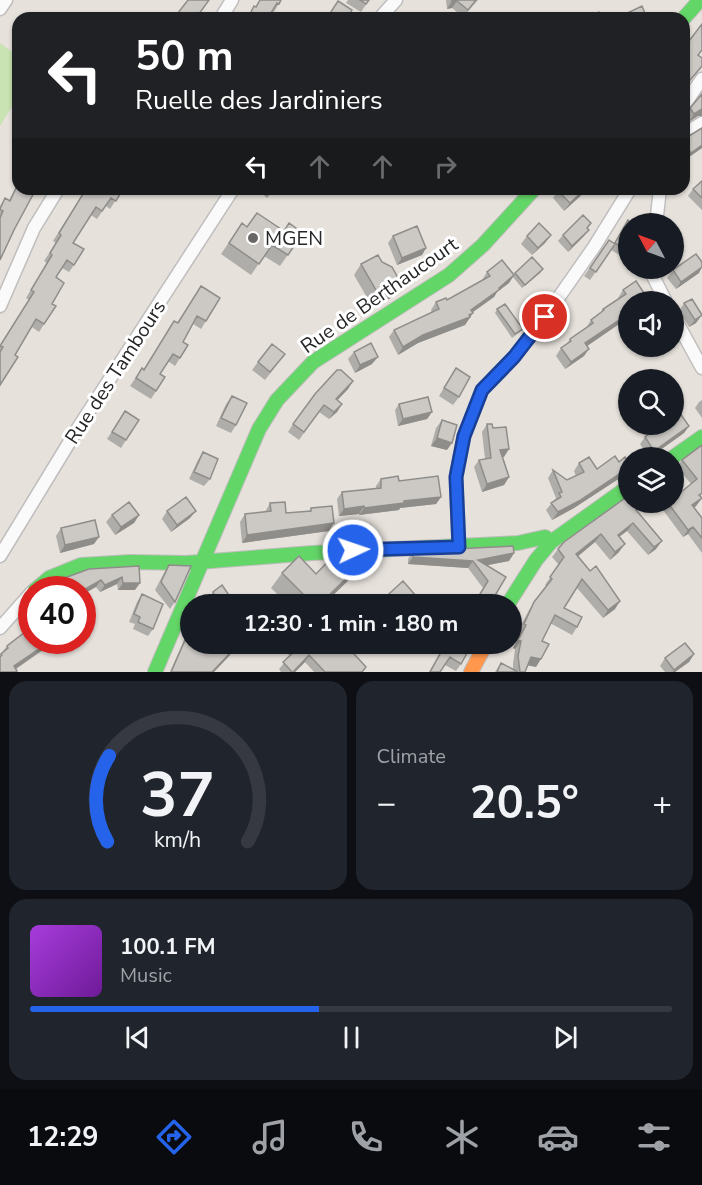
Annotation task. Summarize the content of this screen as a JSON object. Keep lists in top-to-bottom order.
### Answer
{
  "streets": {
    "main road": ["Rue de Berthaucourt"],
    "street": ["Rue des Tambours"]
  },
  "places": ["MGEN"],
  "north": "top left",
  "page": {
    "turn": ["50 m", "Ruelle des Jardiniers"],
    "limit": "40",
    "trip": "12:30 · 1 min · 180 m",
    "tile": "Climate",
    "heat": ["−", "20.5°", "+"],
    "song": ["100.1 FM", "Music"],
    "tabs": "12:29",
    "gauge": ["37", "km/h"]
  }
}
